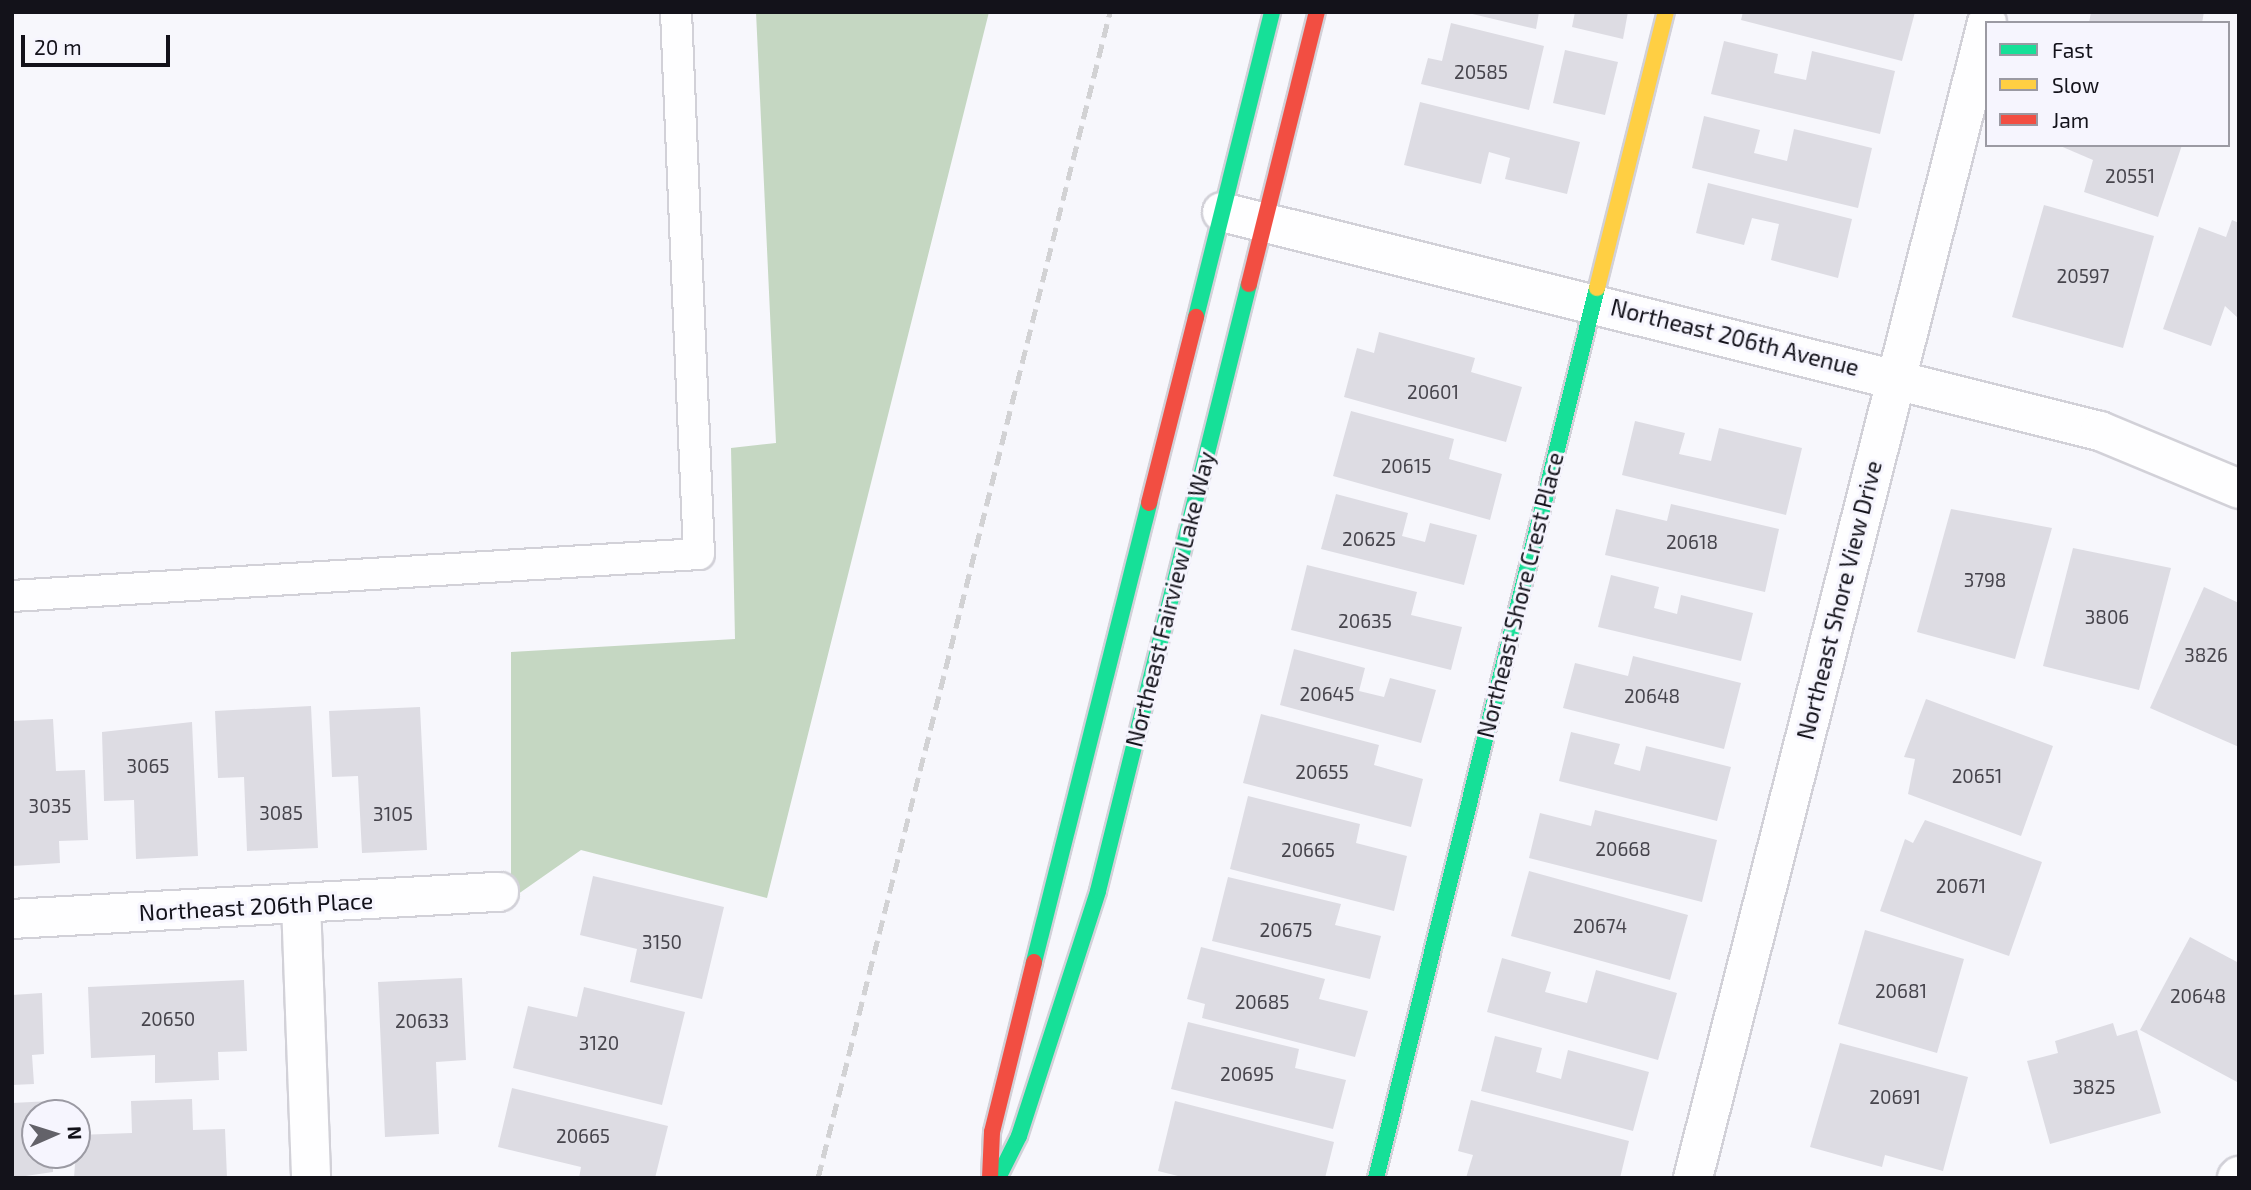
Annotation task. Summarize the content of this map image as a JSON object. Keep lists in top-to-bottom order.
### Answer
{
  "streets": {
    "street": [
      "Northeast 206th Avenue",
      "Northeast Shore Crest Place",
      "Northeast Fairview Lake Way",
      "Northeast Shore View Drive",
      "Northeast 206th Place"
    ]
  },
  "crossings": [
    ["Northeast 206th Avenue", "Northeast Shore Crest Place"],
    ["Northeast 206th Avenue", "Northeast Fairview Lake Way"],
    ["Northeast 206th Avenue", "Northeast Shore View Drive"]
  ],
  "house_numbers": [
    "20585",
    "20551",
    "20597",
    "20601",
    "20615",
    "20625",
    "20618",
    "3798",
    "3806",
    "20635",
    "3826",
    "20645",
    "20648",
    "3065",
    "20655",
    "20651",
    "3035",
    "3085",
    "3105",
    "20668",
    "20665",
    "20671",
    "20674",
    "20675",
    "3150",
    "20681",
    "20648",
    "20685",
    "20650",
    "20633",
    "3120",
    "20695",
    "3825",
    "20691",
    "20665"
  ],
  "legend": ["Fast", "Slow", "Jam"],
  "scale_bar": "20 m",
  "north": "right"
}
